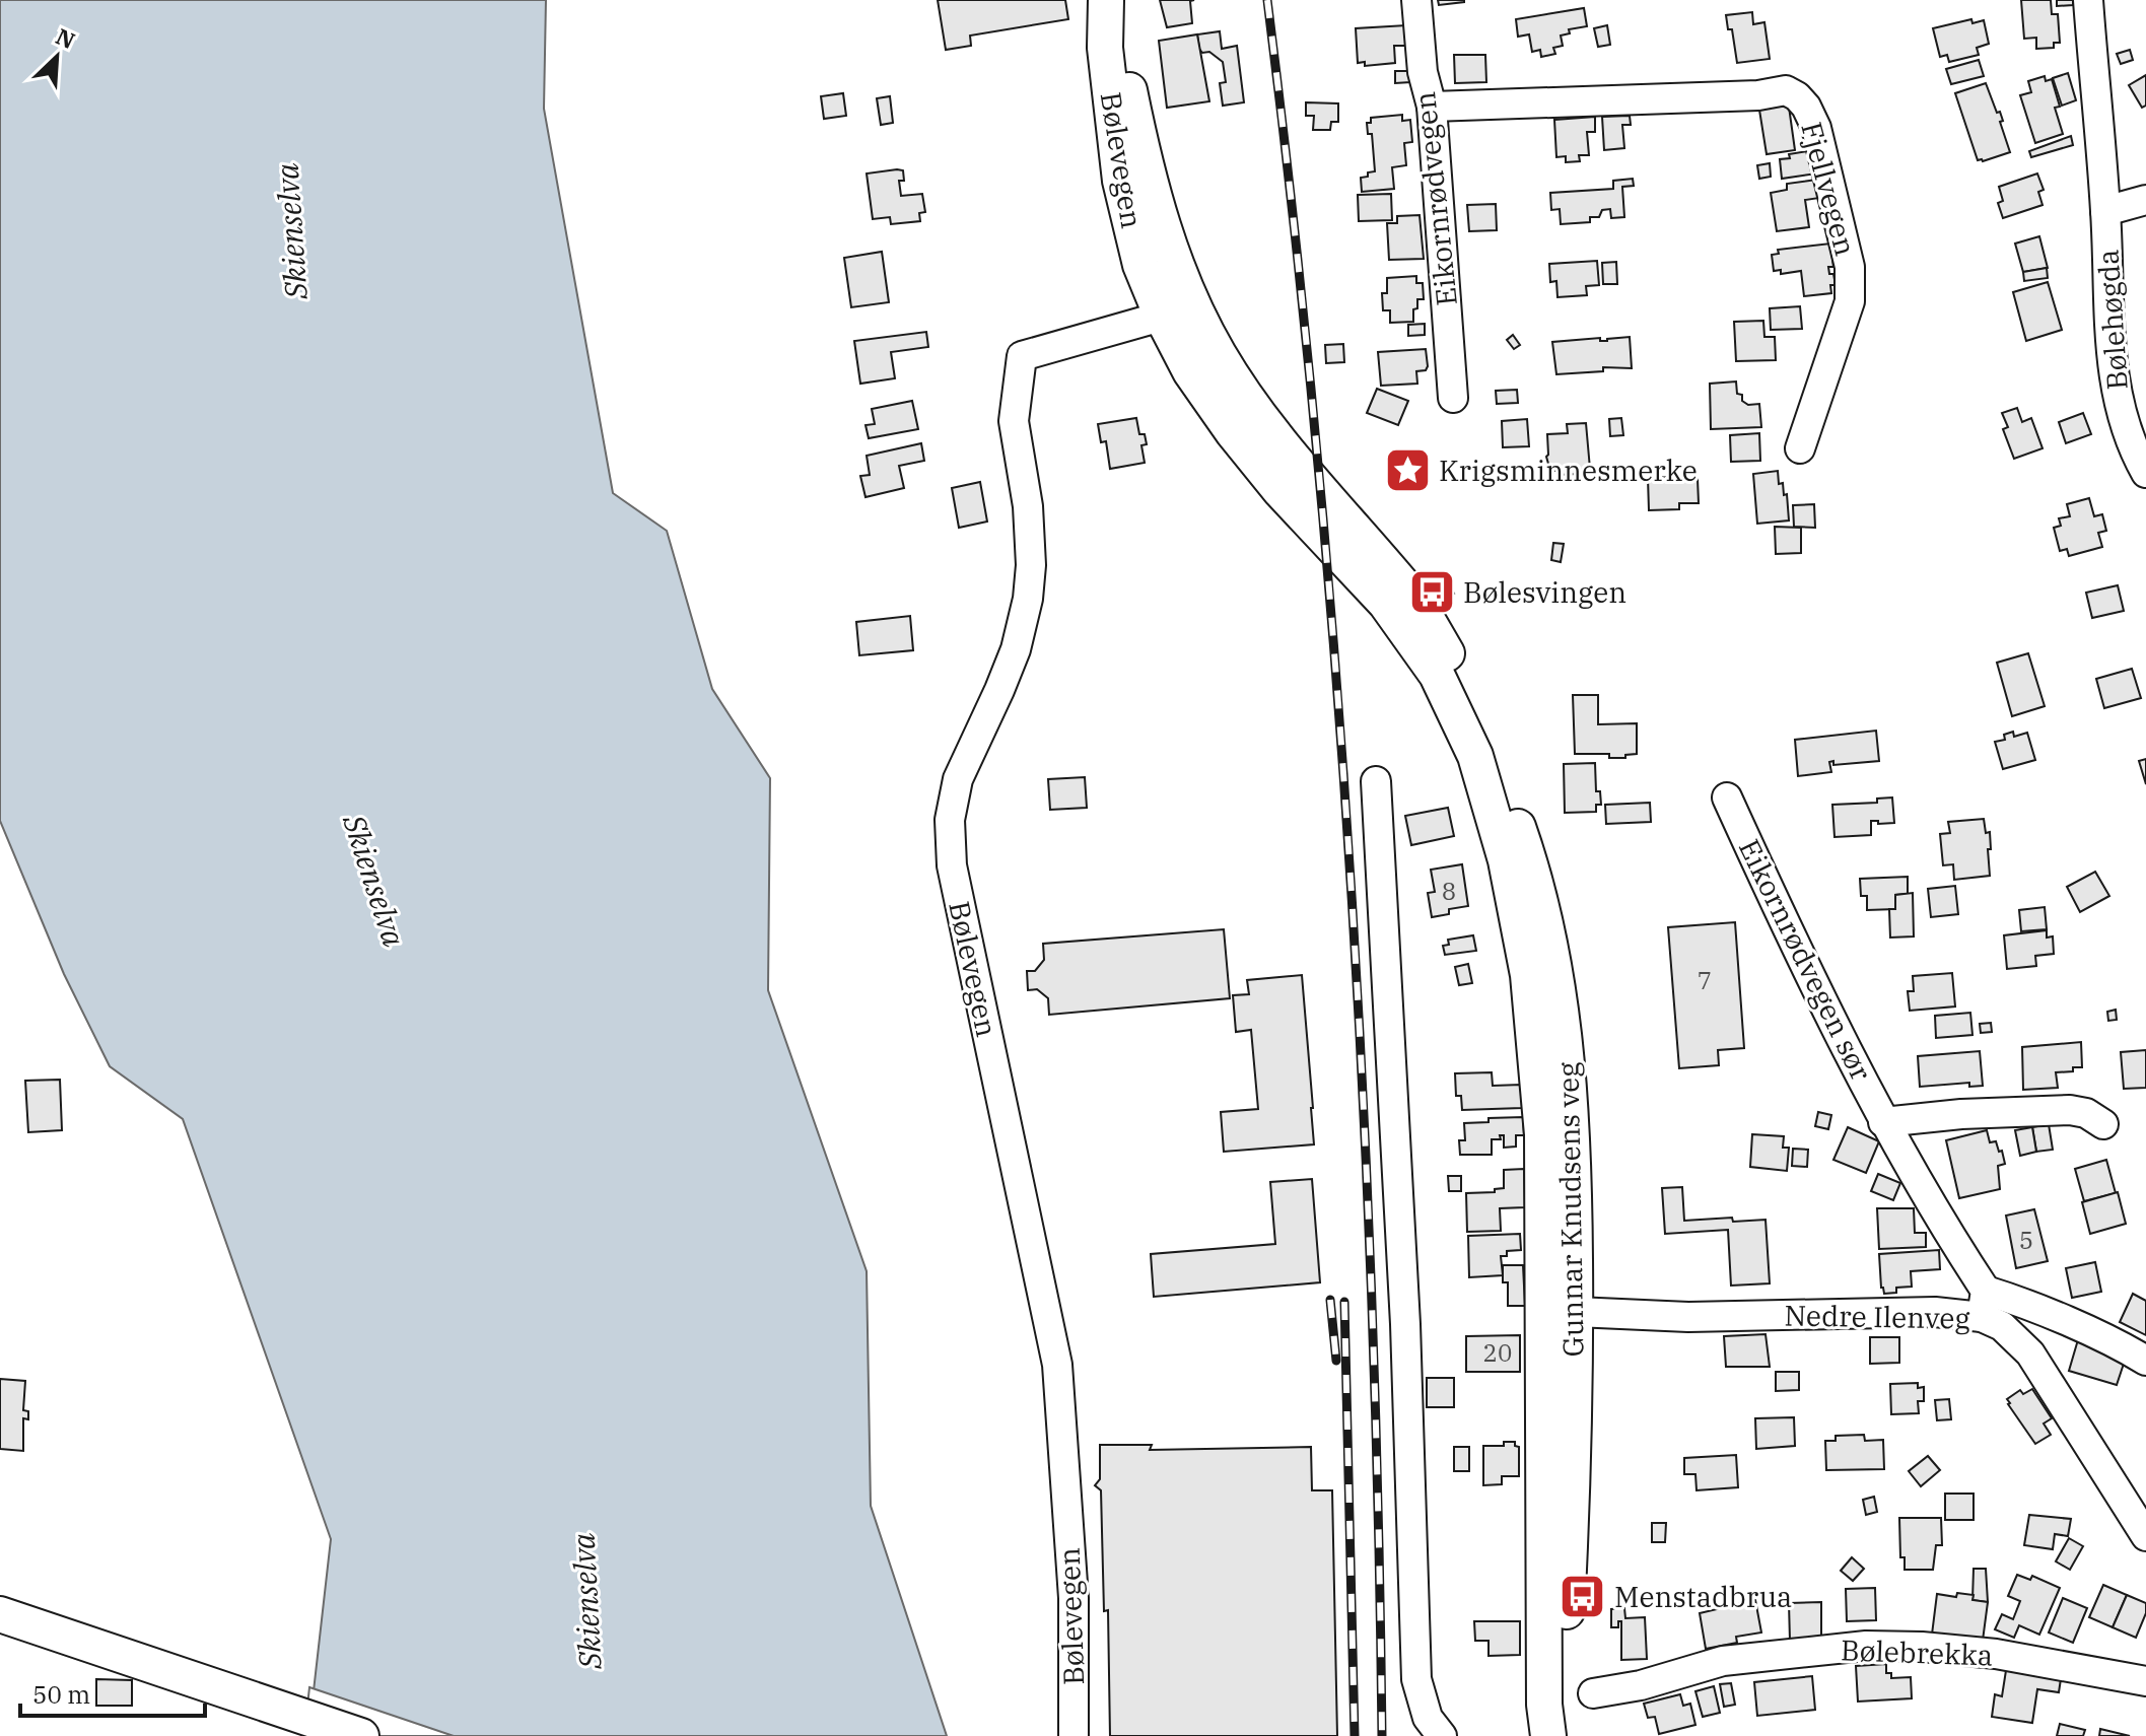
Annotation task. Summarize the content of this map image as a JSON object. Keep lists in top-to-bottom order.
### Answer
{
  "streets": {
    "main road": ["Bølevegen", "Gunnar Knudsens veg"],
    "street": [
      "Fjellvegen",
      "Eikornrødvegen",
      "Bølehøgda",
      "Eikornrødvegen sør",
      "Nedre Ilenveg",
      "Bølebrekka"
    ]
  },
  "crossings": [
    ["Bølevegen", "Gunnar Knudsens veg"],
    ["Fjellvegen", "Eikornrødvegen"],
    ["Eikornrødvegen sør", "Nedre Ilenveg"],
    ["Gunnar Knudsens veg", "Nedre Ilenveg"]
  ],
  "water": ["Skienselva"],
  "places": {
    "place": ["Krigsminnesmerke"],
    "bus stop": ["Bølesvingen", "Menstadbrua"]
  },
  "house_numbers": [
    "8",
    "7",
    "5",
    "20"
  ],
  "scale_bar": "50 m",
  "north": "top right"
}
